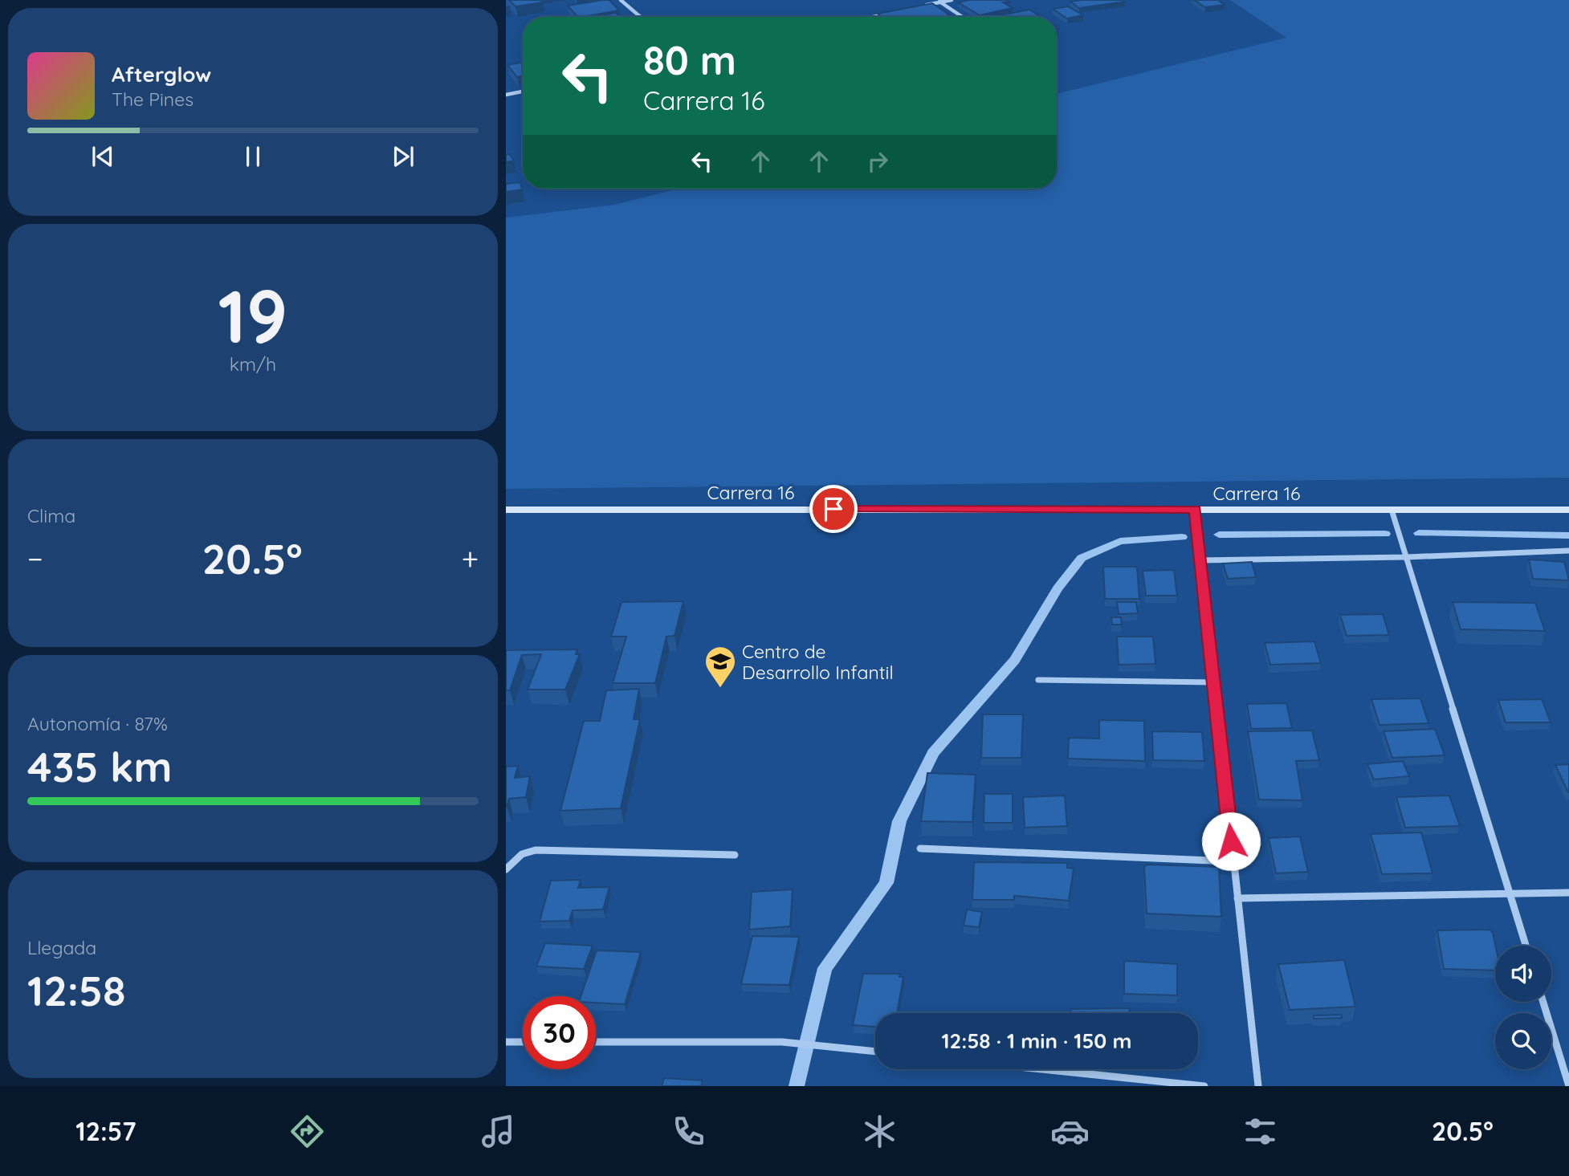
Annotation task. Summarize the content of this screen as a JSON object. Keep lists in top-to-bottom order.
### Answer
{
  "streets": {
    "main road": ["Carrera 16"]
  },
  "places": {
    "school or university": ["Centro de Desarrollo Infantil"]
  },
  "page": {
    "turn": ["80 m", "Carrera 16"],
    "song": ["Afterglow", "The Pines"],
    "tile": [
      ["19", "km/h"],
      "Clima",
      ["Autonomía · 87%", "435 km"],
      ["Llegada", "12:58"]
    ],
    "heat": ["−", "20.5°", "+"],
    "limit": "30",
    "trip": "12:58 · 1 min · 150 m",
    "tabs": ["12:57", "20.5°"]
  }
}
